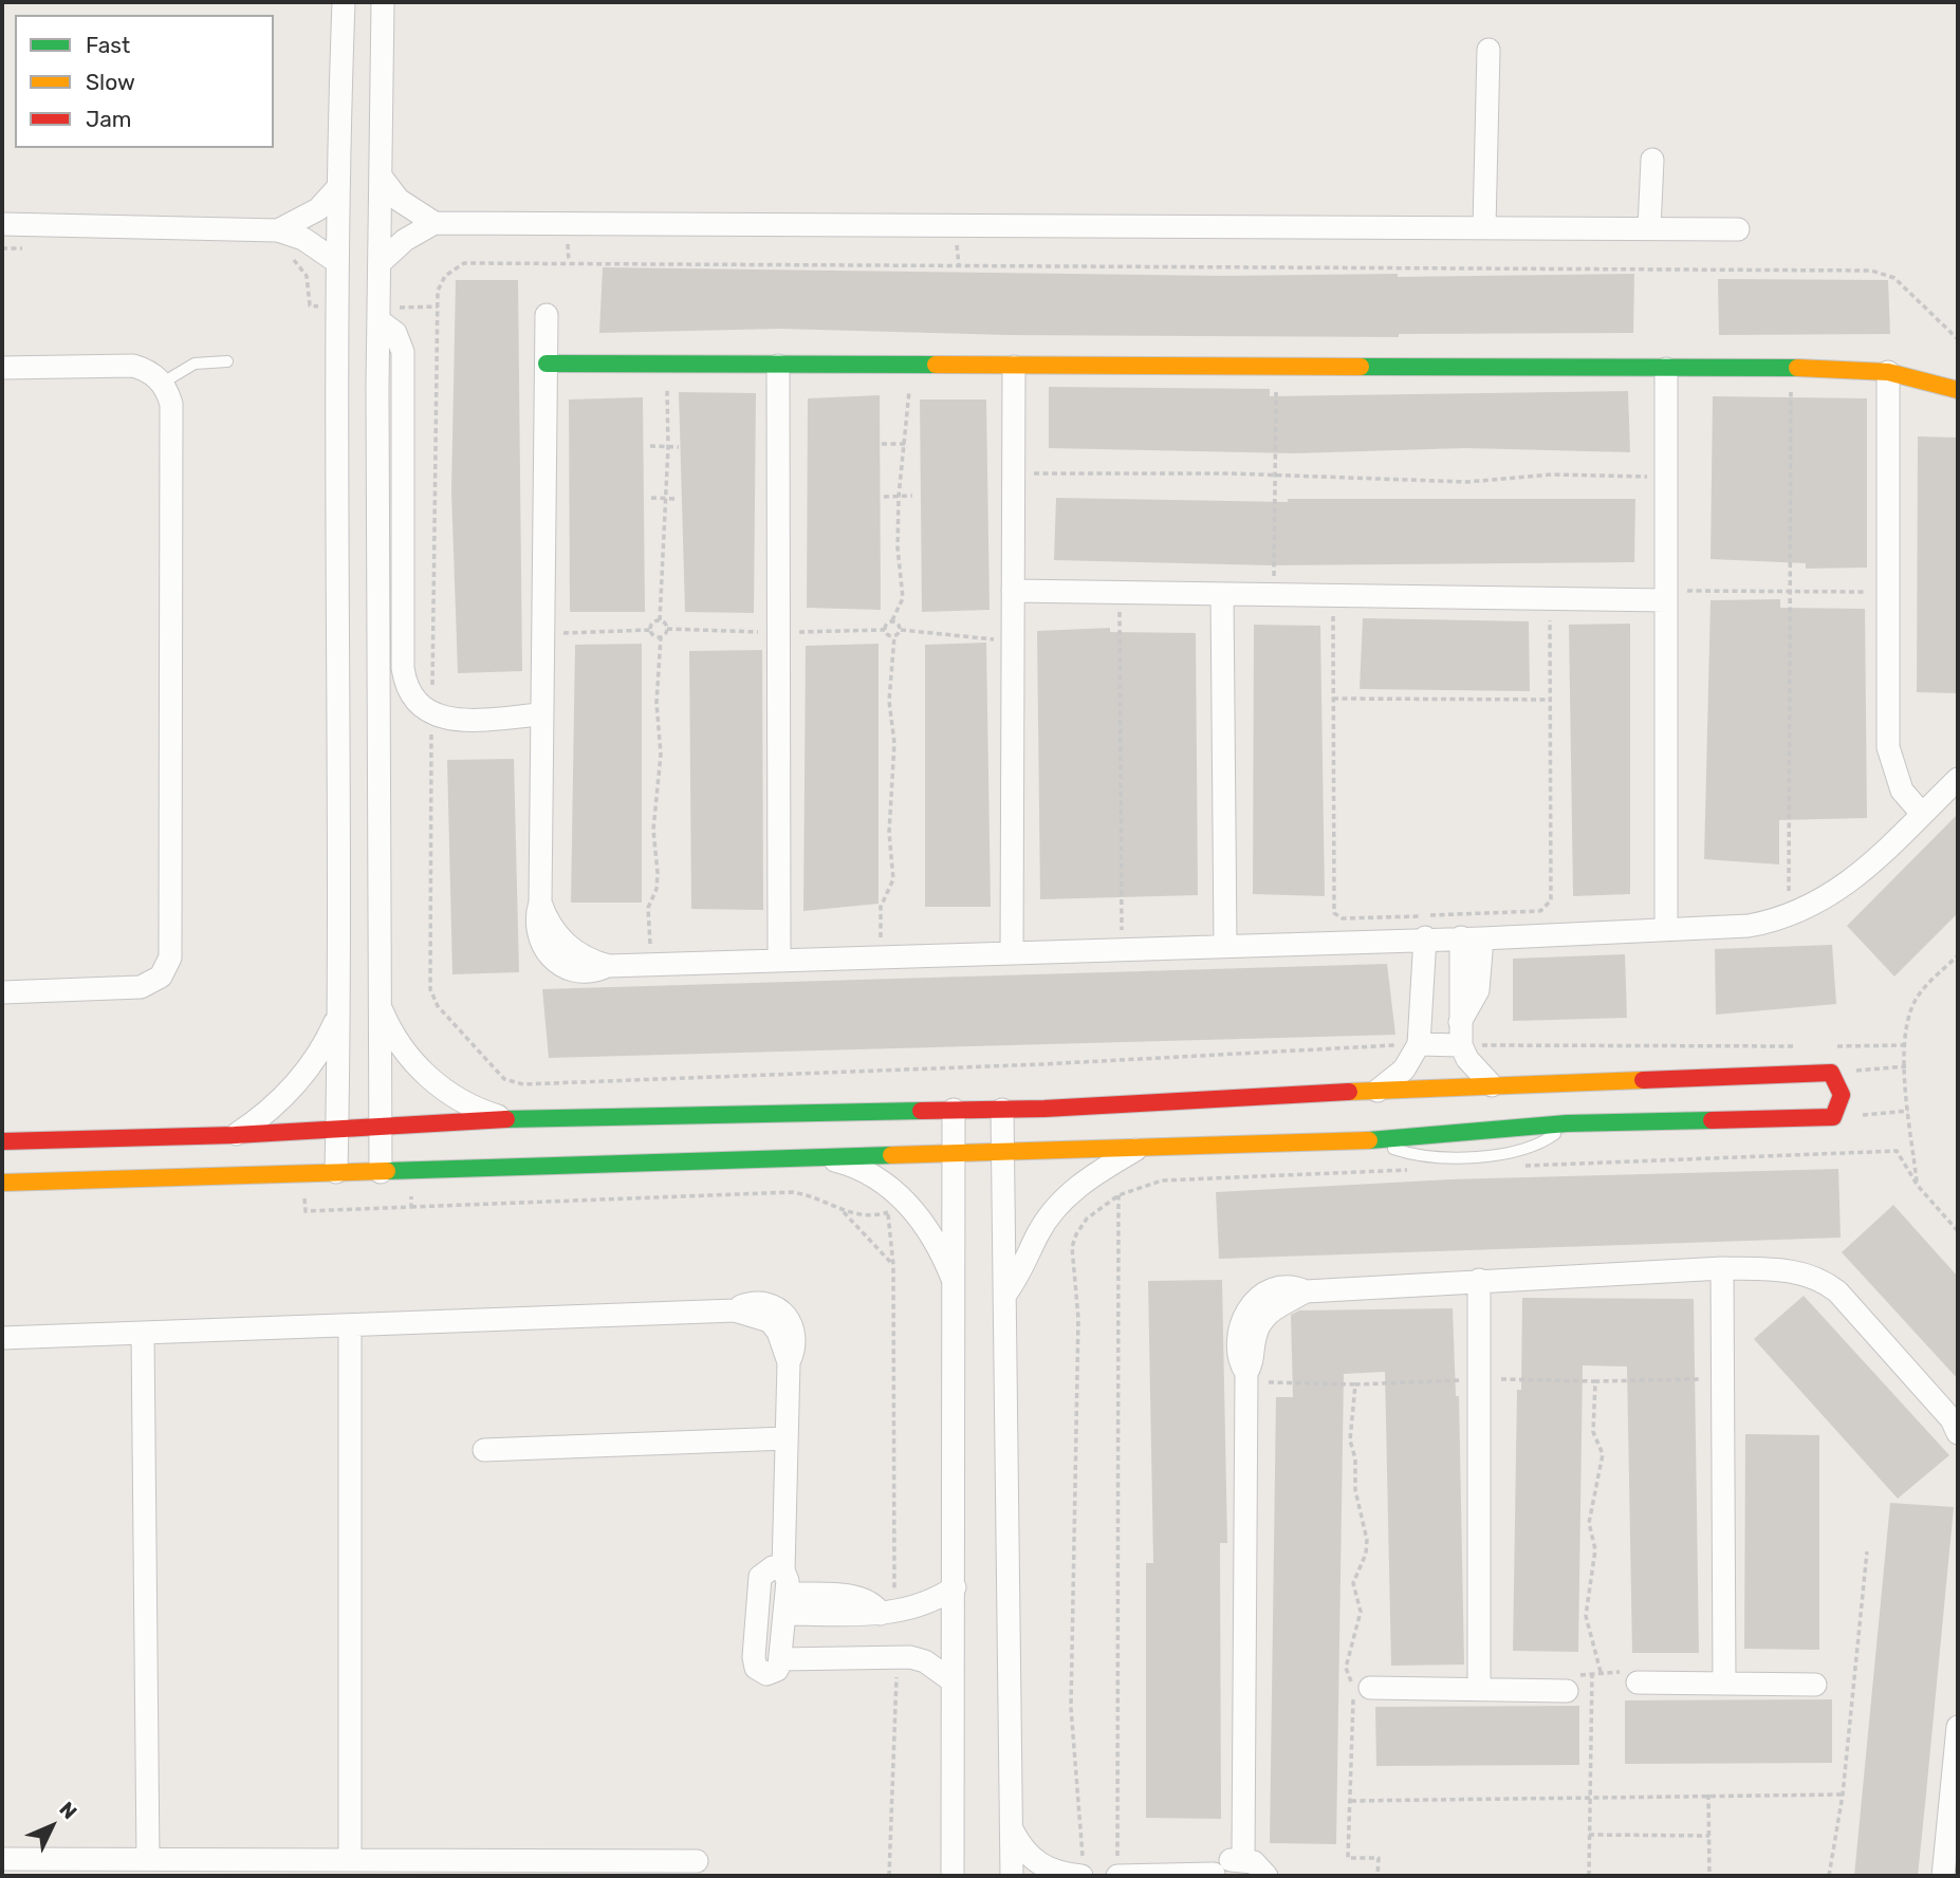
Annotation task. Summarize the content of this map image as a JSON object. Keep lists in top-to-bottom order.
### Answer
{
  "legend": ["Fast", "Slow", "Jam"],
  "north": "top right"
}
